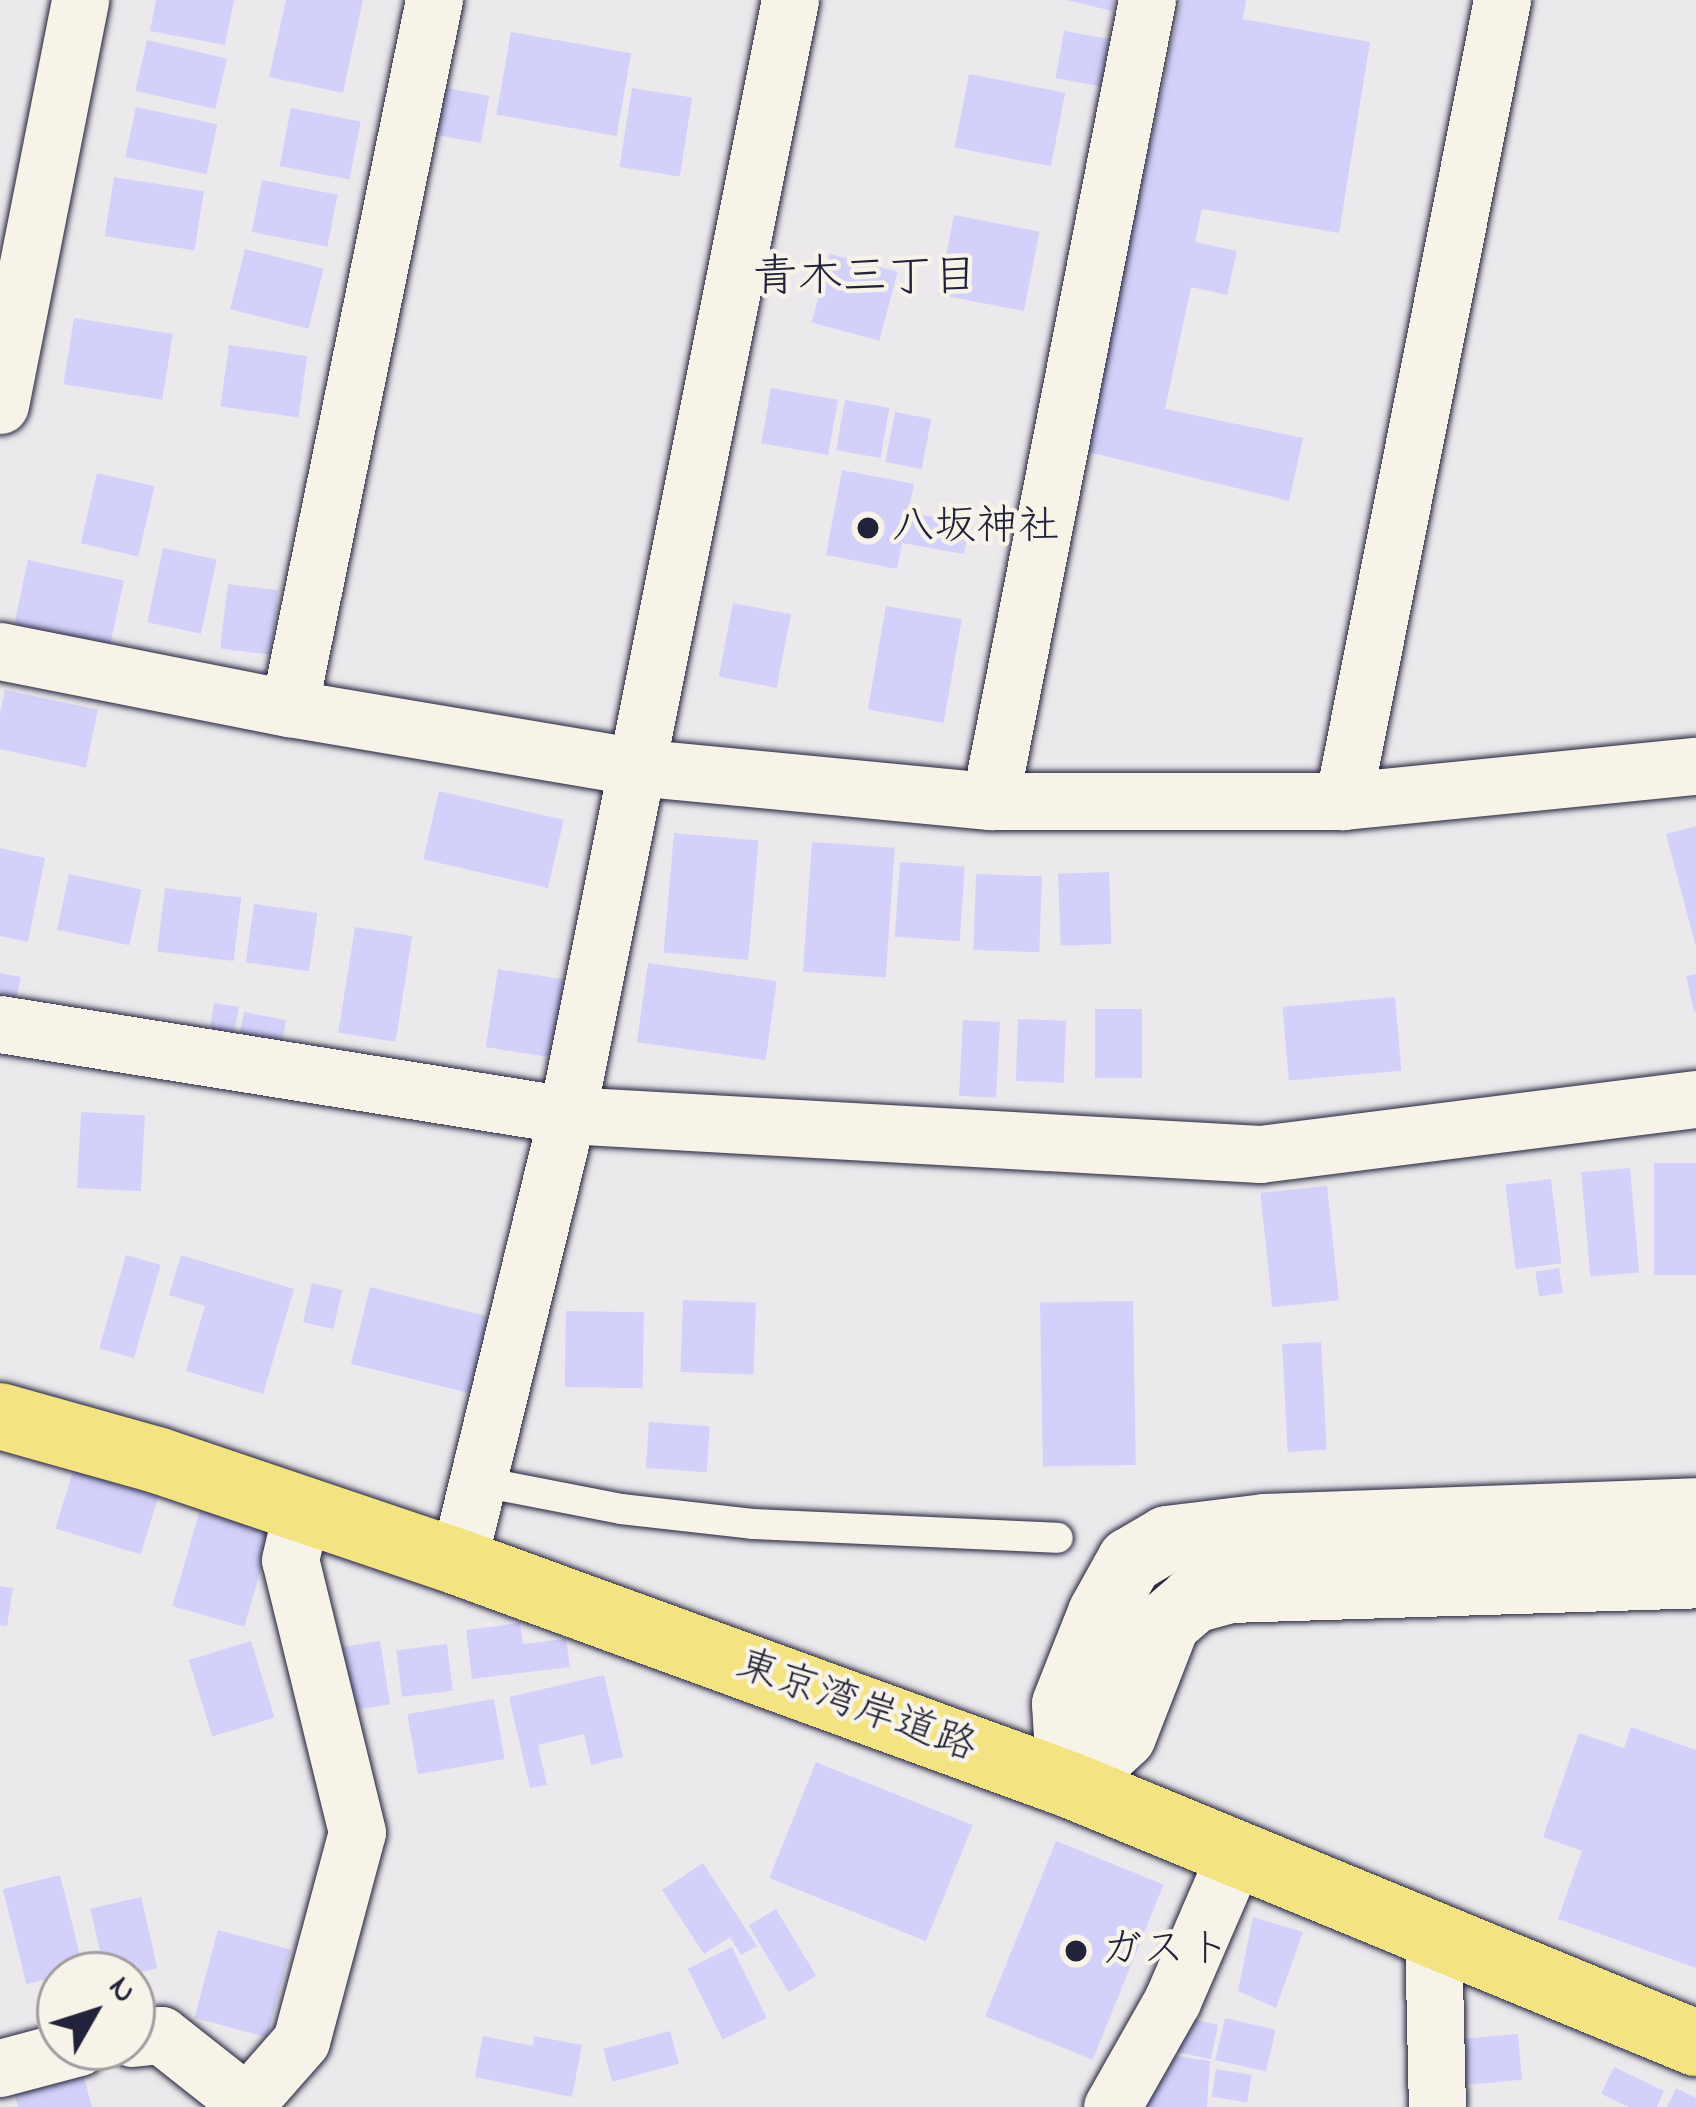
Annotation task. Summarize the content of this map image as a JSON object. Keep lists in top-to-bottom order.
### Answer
{
  "streets": {
    "highway": ["東京湾岸道路"]
  },
  "districts": ["青木三丁目"],
  "places": ["八坂神社", "ガスト"],
  "north": "top right"
}
